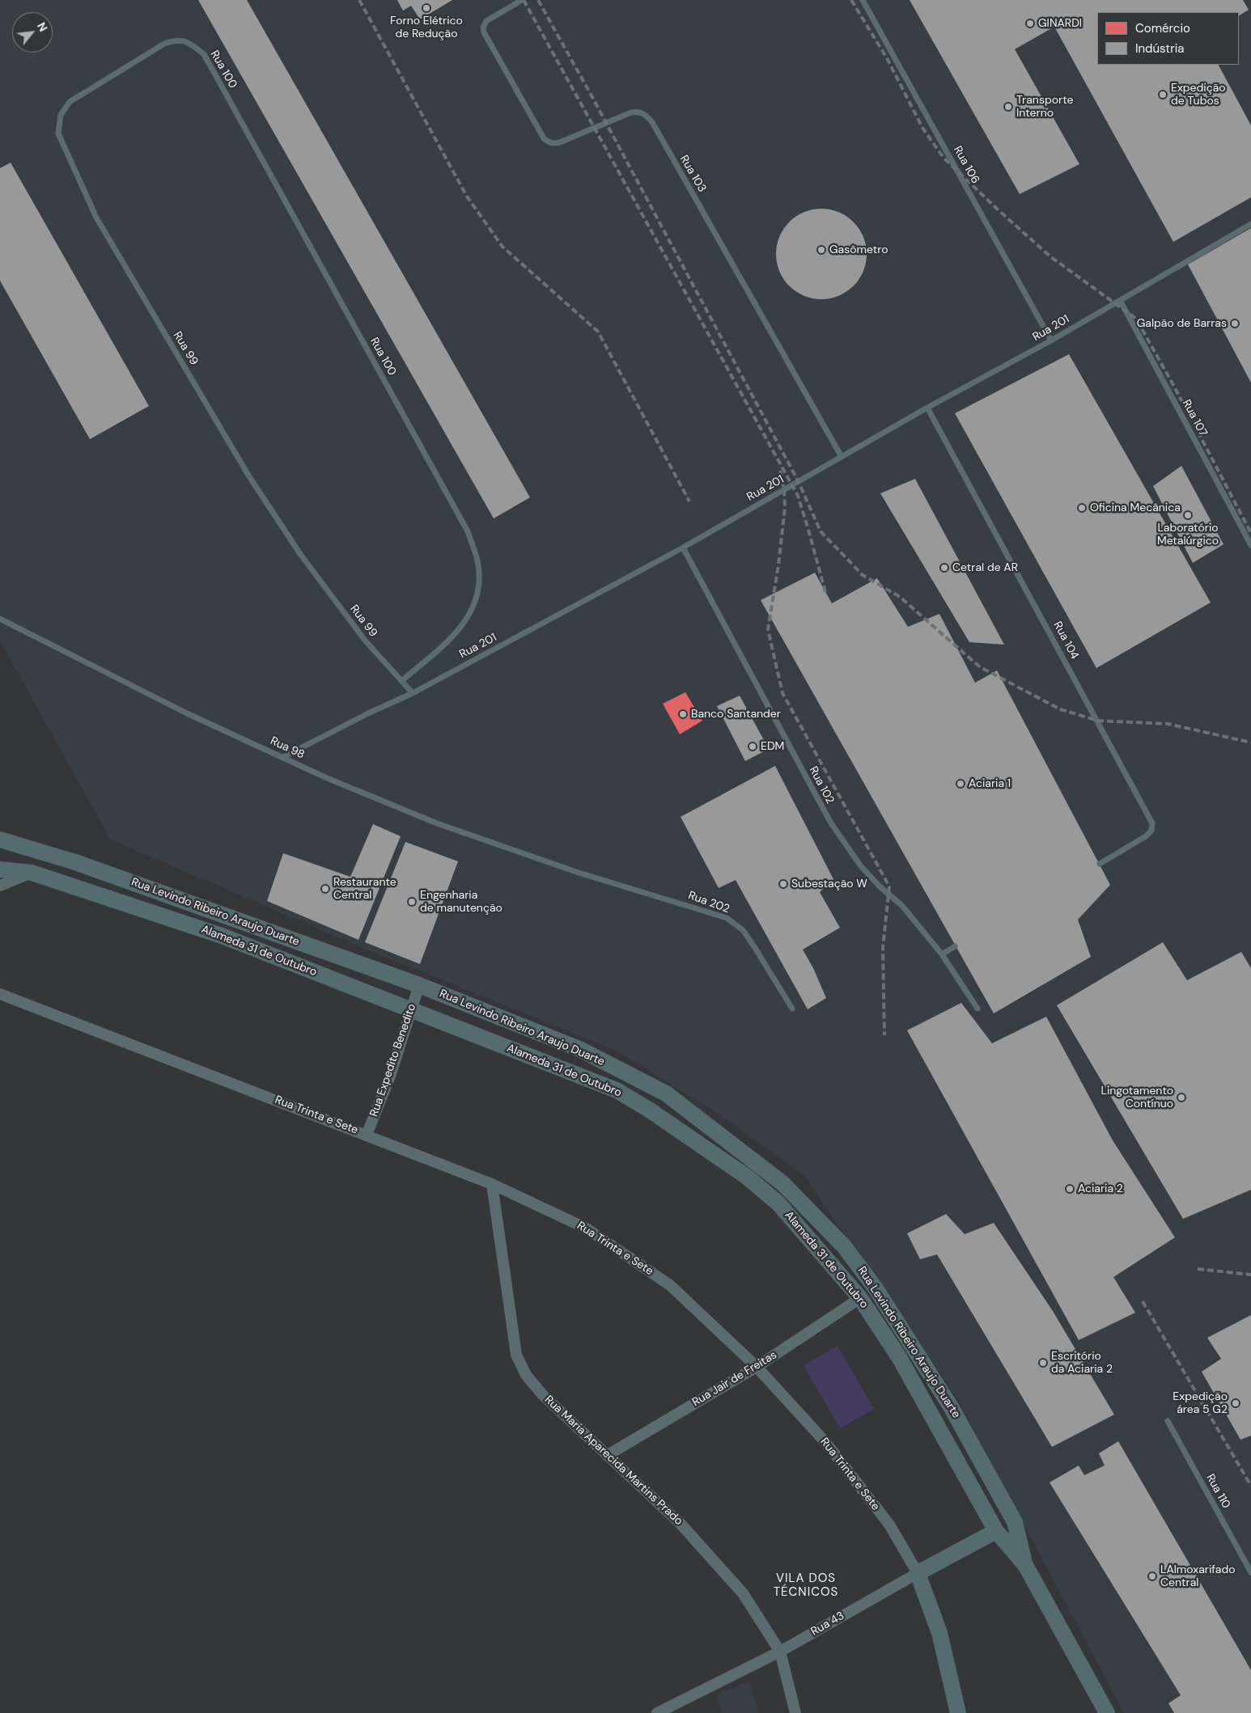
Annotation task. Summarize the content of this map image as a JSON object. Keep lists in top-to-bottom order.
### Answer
{
  "streets": {
    "main road": [
      "Rua Levindo Ribeiro Araujo Duarte",
      "Alameda 31 de Outubro",
      "Rua Trinta e Sete",
      "Rua 43"
    ],
    "street": ["Rua Expedito Benedito", "Rua Jair de Freitas", "Rua Maria Aparecida Martins Prado"],
    "lane": [
      "Rua 100",
      "Rua 106",
      "Rua 103",
      "Rua 201",
      "Rua 99",
      "Rua 107",
      "Rua 104",
      "Rua 98",
      "Rua 102",
      "Rua 202",
      "Rua 110"
    ]
  },
  "crossings": [
    ["Rua 100", "Rua 99"],
    ["Rua 106", "Rua 201"],
    ["Rua 103", "Rua 201"],
    ["Rua 201", "Rua 99"],
    ["Rua 201", "Rua 107"],
    ["Rua 201", "Rua 104"],
    ["Rua 201", "Rua 98"],
    ["Rua 201", "Rua 102"],
    ["Rua 98", "Rua 202"],
    ["Rua Levindo Ribeiro Araujo Duarte", "Alameda 31 de Outubro"],
    ["Rua Levindo Ribeiro Araujo Duarte", "Rua Expedito Benedito"],
    ["Rua Levindo Ribeiro Araujo Duarte", "Rua 43"],
    ["Alameda 31 de Outubro", "Rua Expedito Benedito"],
    ["Alameda 31 de Outubro", "Rua Jair de Freitas"],
    ["Alameda 31 de Outubro", "Rua 43"],
    ["Rua Expedito Benedito", "Rua Trinta e Sete"],
    ["Rua Trinta e Sete", "Rua Jair de Freitas"],
    ["Rua Trinta e Sete", "Rua Maria Aparecida Martins Prado"],
    ["Rua Trinta e Sete", "Rua 43"],
    ["Rua Jair de Freitas", "Rua Maria Aparecida Martins Prado"],
    ["Rua Maria Aparecida Martins Prado", "Rua 43"]
  ],
  "districts": ["VILA DOS TÉCNICOS"],
  "places": [
    "Forno Elétrico de Redução",
    "GINARDI",
    "Expedição de Tubos",
    "Transporte Interno",
    "Gasômetro",
    "Galpão de Barras",
    "Oficina Mecânica",
    "Laboratório Metalúrgico",
    "Cetral de AR",
    "Banco Santander",
    "EDM",
    "Aciaria 1",
    "Subestação W",
    "Restaurante Central",
    "Engenharia de manutenção",
    "Lingotamento Contínuo",
    "Aciaria 2",
    "Escritório da Aciaria 2",
    "Expedição área 5 G2",
    "LAlmoxarifado Central"
  ],
  "legend": ["Comércio", "Indústria"],
  "north": "top right"
}
